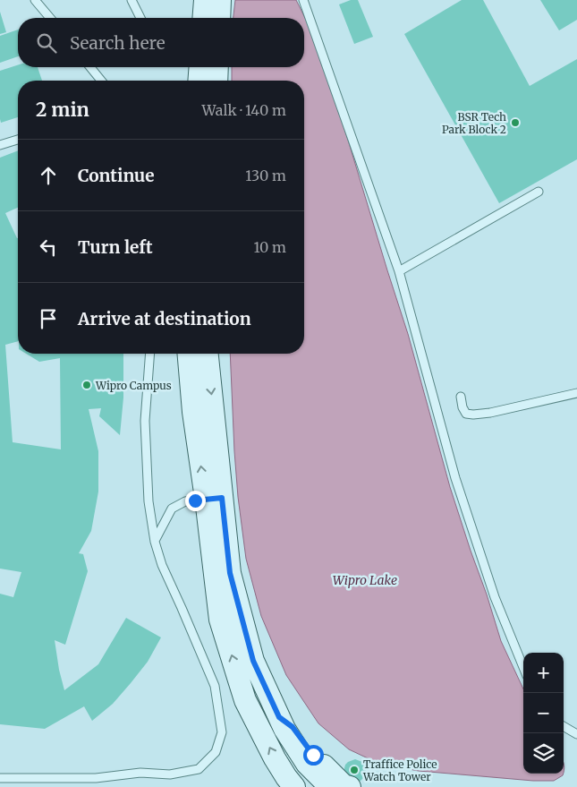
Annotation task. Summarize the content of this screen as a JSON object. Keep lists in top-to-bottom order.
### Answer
{
  "water": ["Wipro Lake"],
  "places": ["BSR Tech Park Block 2", "Wipro Campus", "Traffice Police Watch Tower"],
  "page": {
    "search": "Search here",
    "heading": ["2 min", "Walk · 140 m"],
    "list": [
      ["Continue", "130 m"],
      ["Turn left", "10 m"],
      "Arrive at destination"
    ],
    "map_buttons": ["+", "−"]
  }
}
